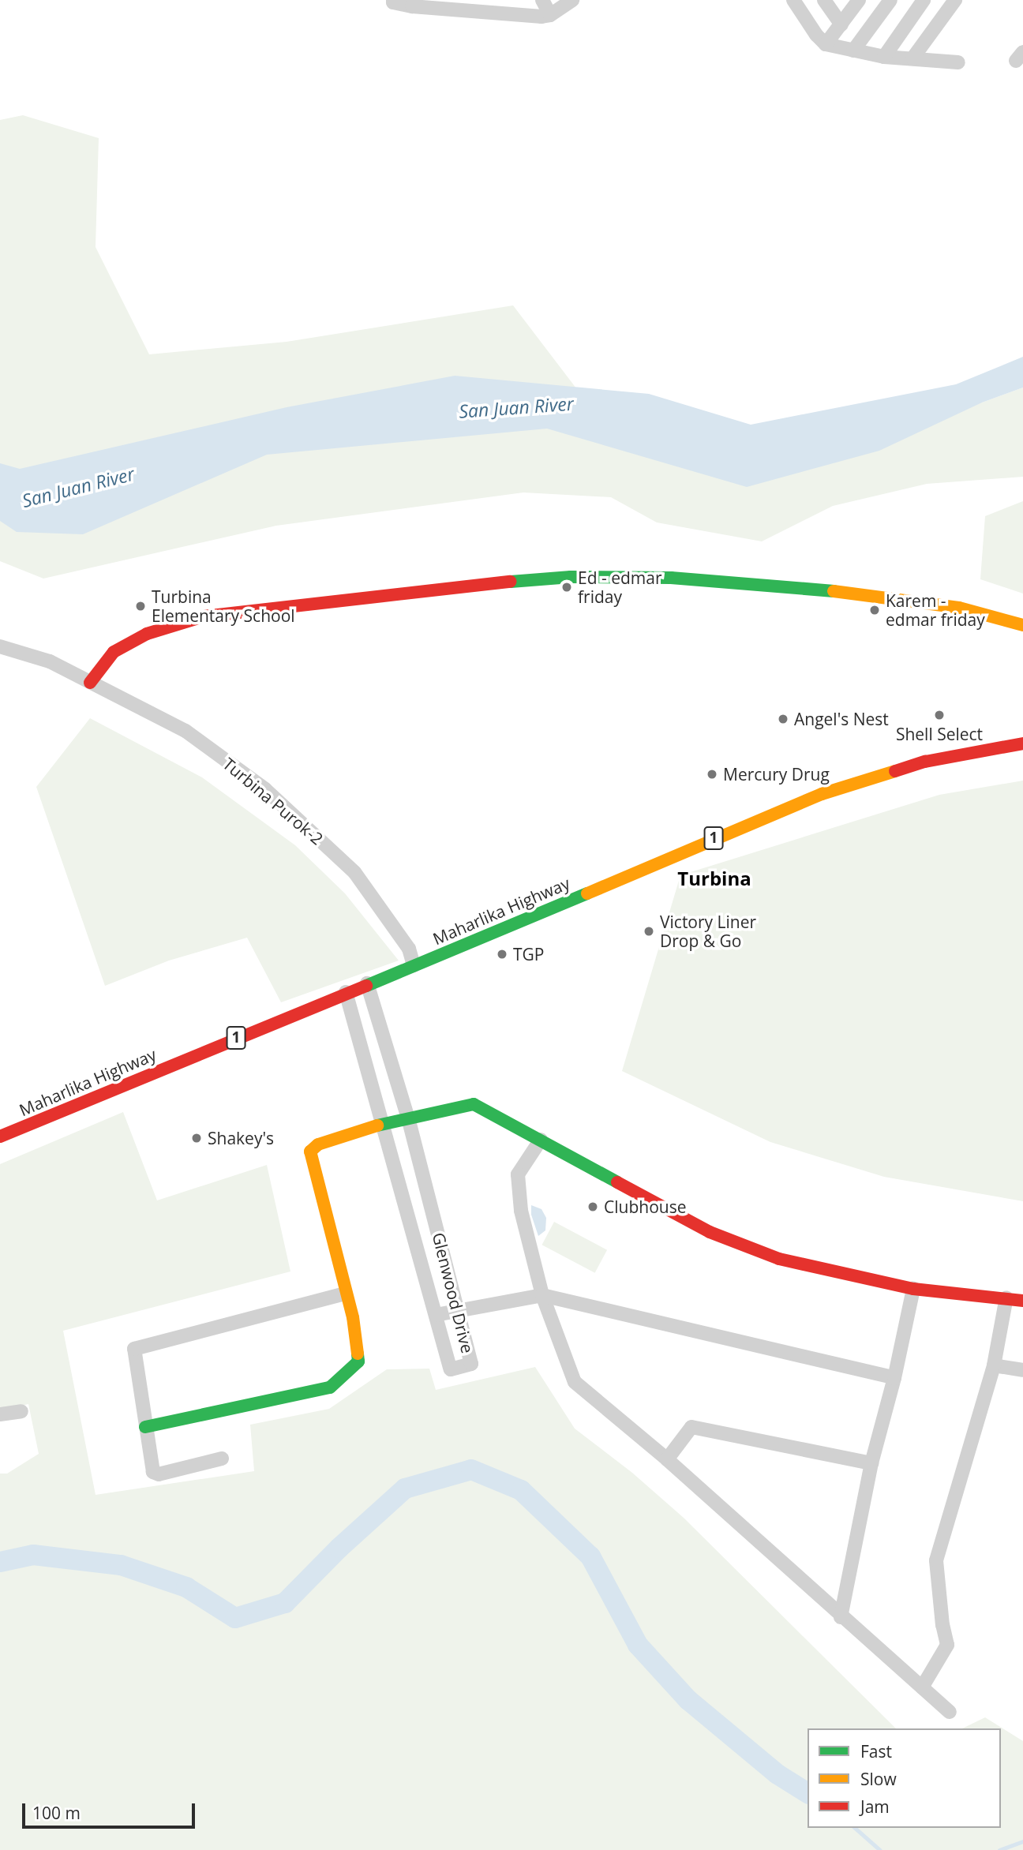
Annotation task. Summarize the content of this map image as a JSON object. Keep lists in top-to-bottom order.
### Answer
{
  "streets": {
    "main road": ["1", "Maharlika Highway"],
    "street": ["Turbina Purok-2", "Glenwood Drive"]
  },
  "crossings": [
    ["Turbina Purok-2", "Maharlika Highway"],
    ["Maharlika Highway", "Glenwood Drive"]
  ],
  "districts": ["Turbina"],
  "water": ["San Juan River"],
  "places": [
    "Ed - edmar friday",
    "Turbina Elementary School",
    "Karem - edmar friday",
    "Shell Select",
    "Angel's Nest",
    "Mercury Drug",
    "Victory Liner Drop & Go",
    "TGP",
    "Shakey's",
    "Clubhouse"
  ],
  "legend": ["Fast", "Slow", "Jam"],
  "scale_bar": "100 m"
}
